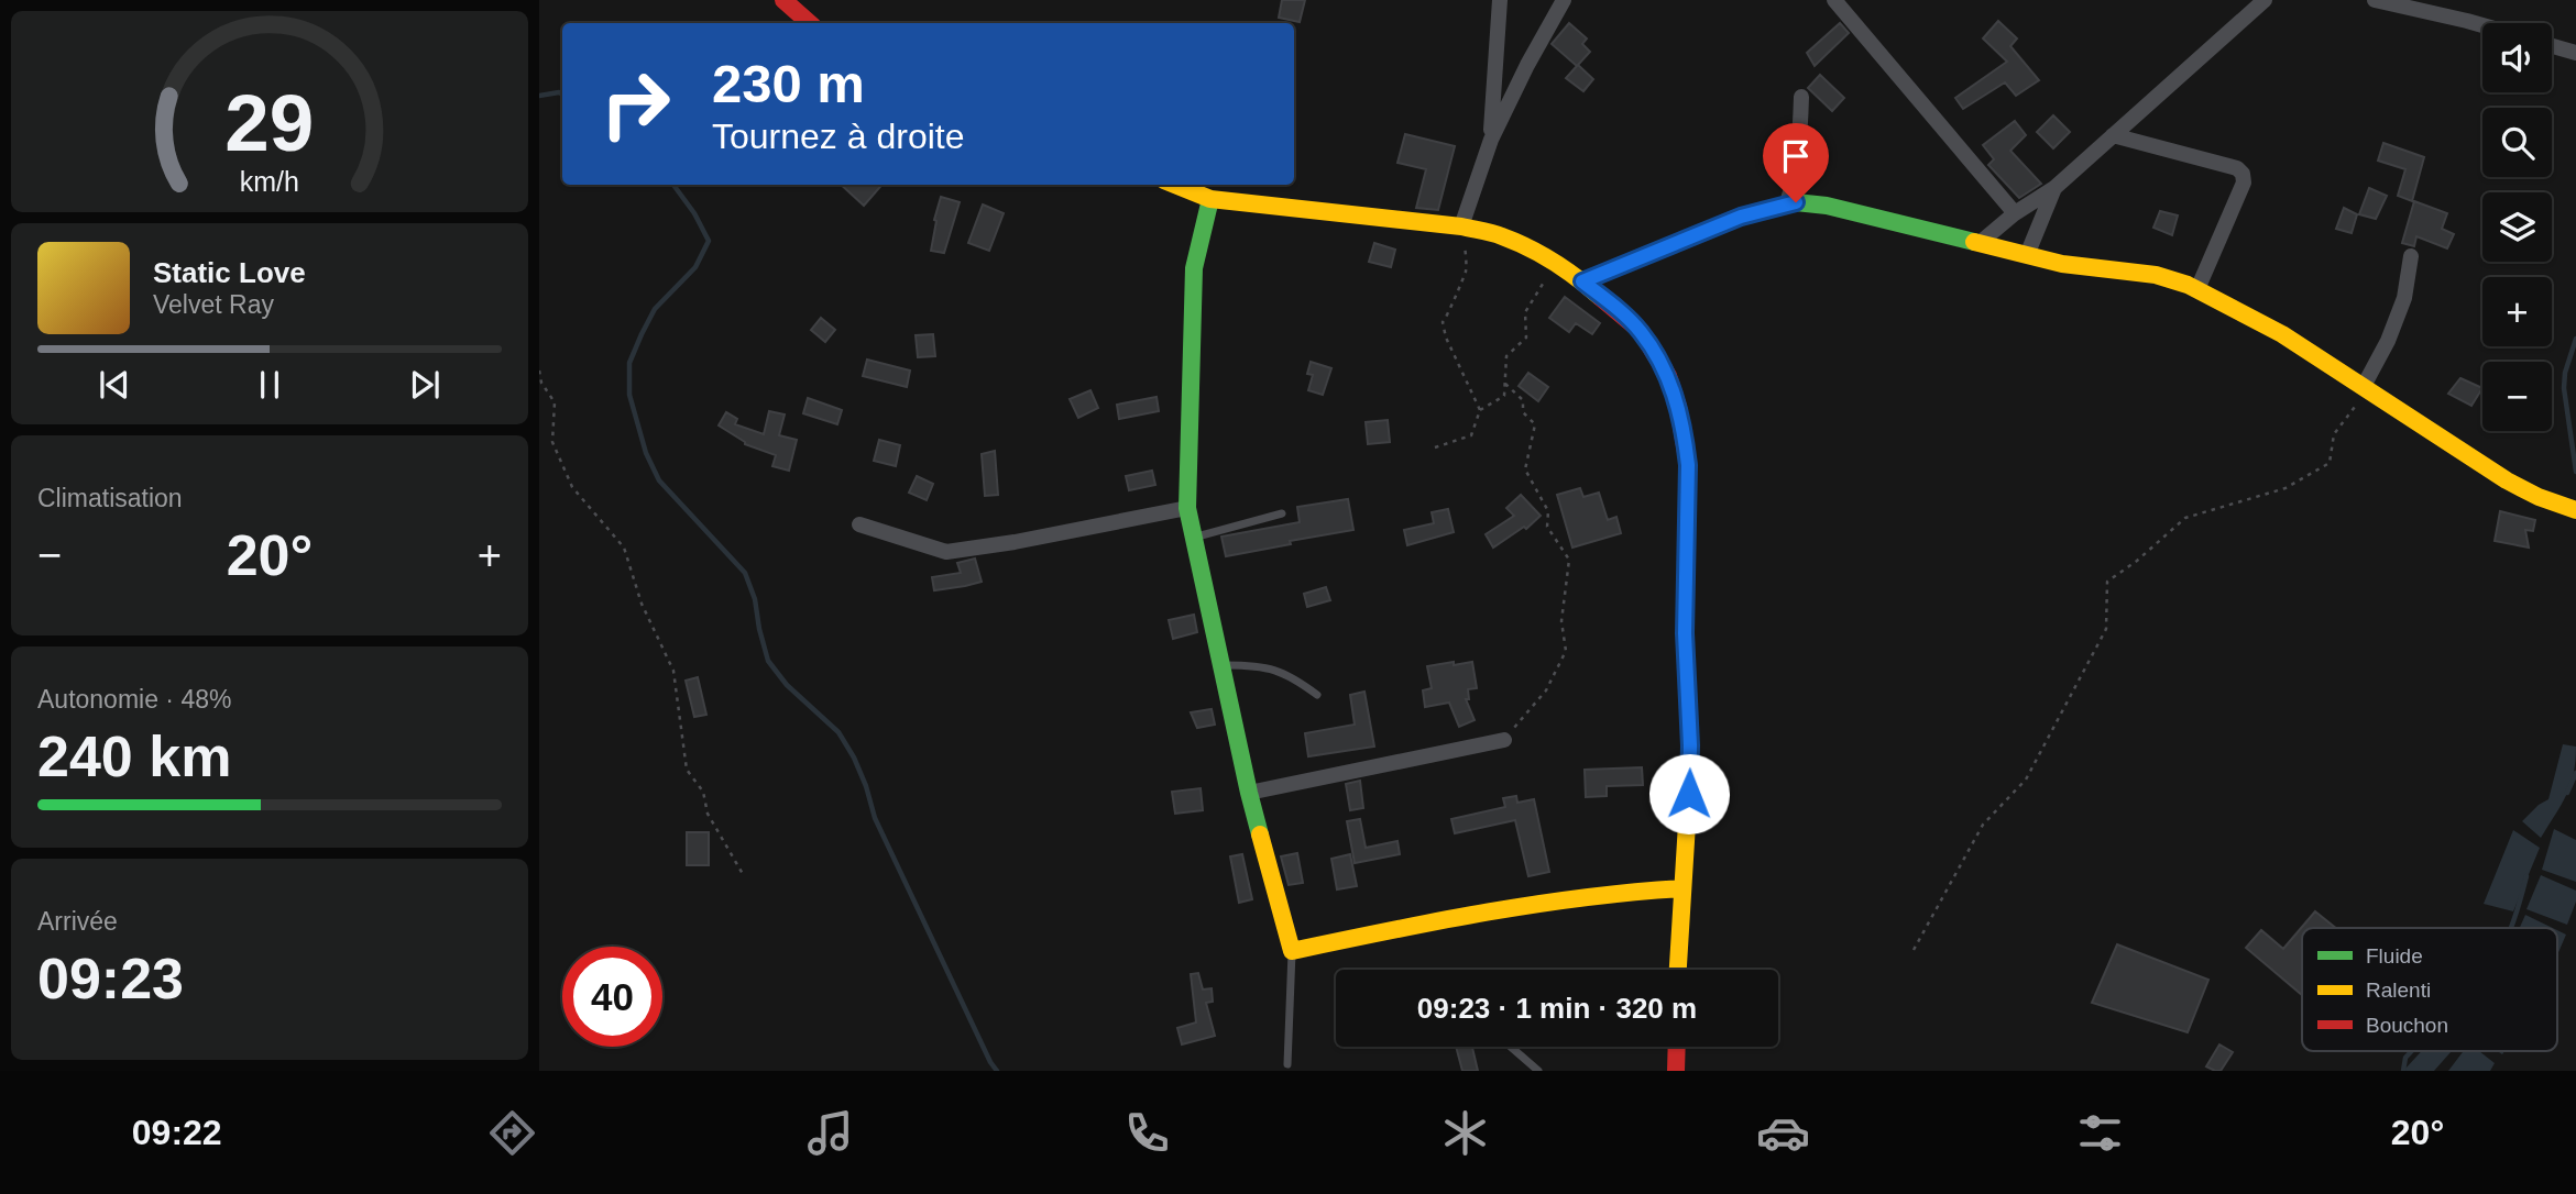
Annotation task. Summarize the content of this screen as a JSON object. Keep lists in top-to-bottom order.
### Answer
{
  "legend": ["Fluide", "Ralenti", "Bouchon"],
  "page": {
    "map_buttons": ["+", "−"],
    "turn": ["230 m", "Tournez à droite"],
    "song": ["Static Love", "Velvet Ray"],
    "tile": [
      "Climatisation",
      ["Autonomie · 48%", "240 km"],
      ["Arrivée", "09:23"]
    ],
    "heat": ["−", "20°", "+"],
    "limit": "40",
    "trip": "09:23 · 1 min · 320 m",
    "tabs": ["09:22", "20°"],
    "gauge": ["29", "km/h"]
  }
}
